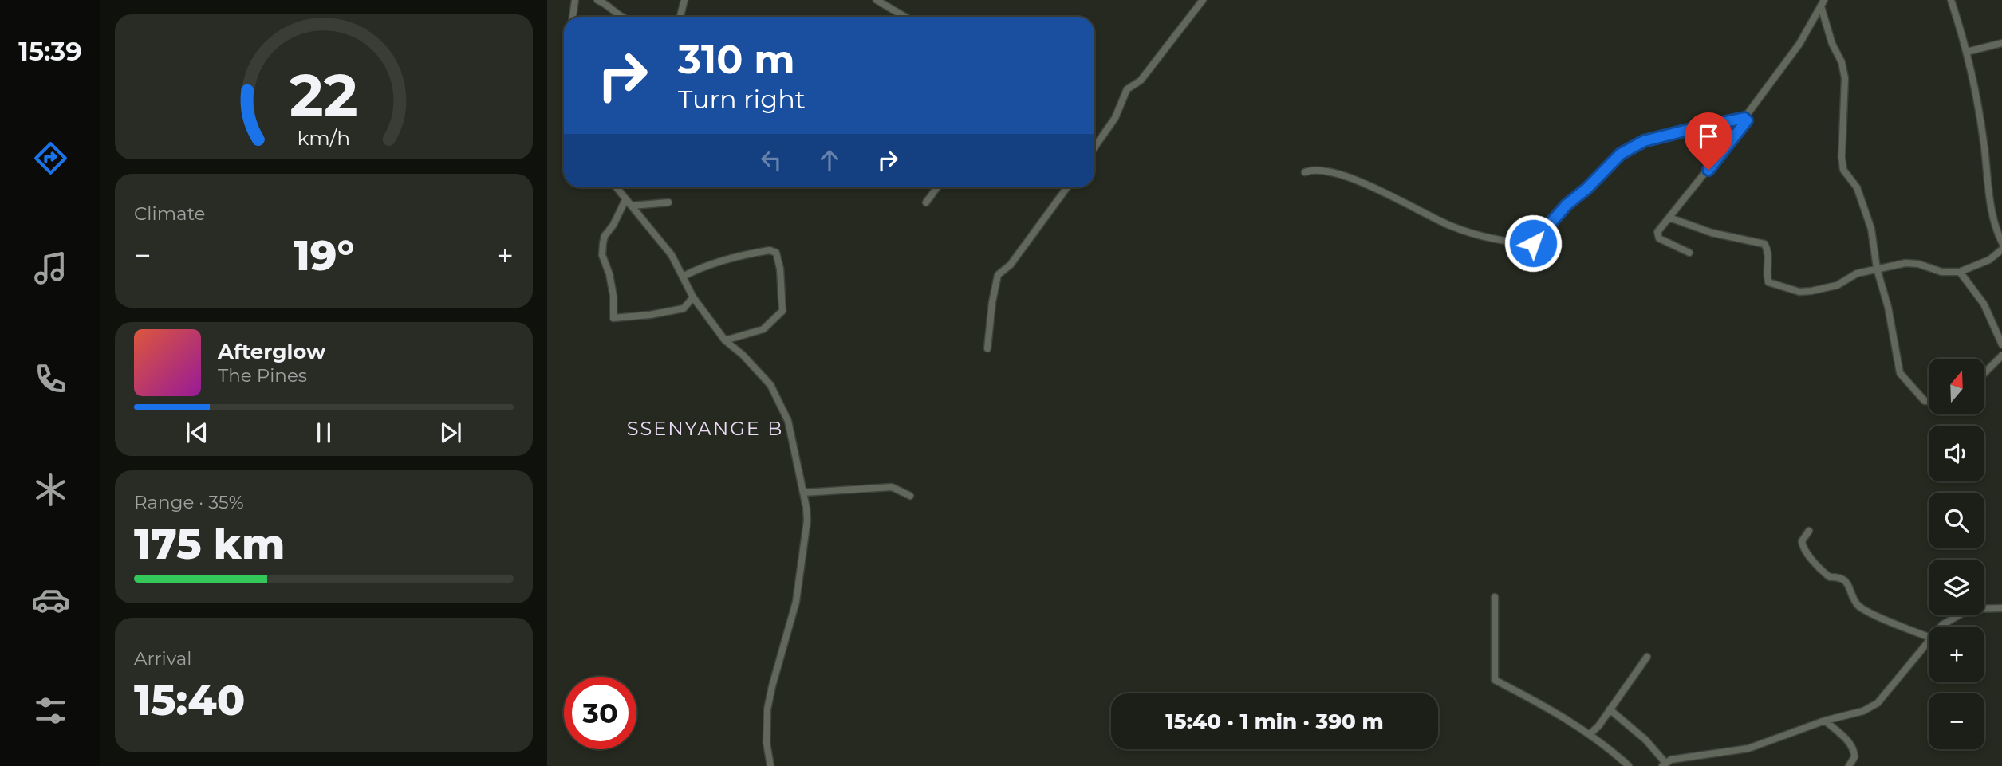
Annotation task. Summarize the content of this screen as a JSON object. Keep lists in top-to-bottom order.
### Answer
{
  "districts": ["SSENYANGE B"],
  "north": "top",
  "page": {
    "tabs": "15:39",
    "turn": ["310 m", "Turn right"],
    "tile": [
      "Climate",
      ["Range · 35%", "175 km"],
      ["Arrival", "15:40"]
    ],
    "heat": ["−", "19°", "+"],
    "song": ["Afterglow", "The Pines"],
    "map_buttons": ["+", "−"],
    "limit": "30",
    "trip": "15:40 · 1 min · 390 m",
    "gauge": ["22", "km/h"]
  }
}
